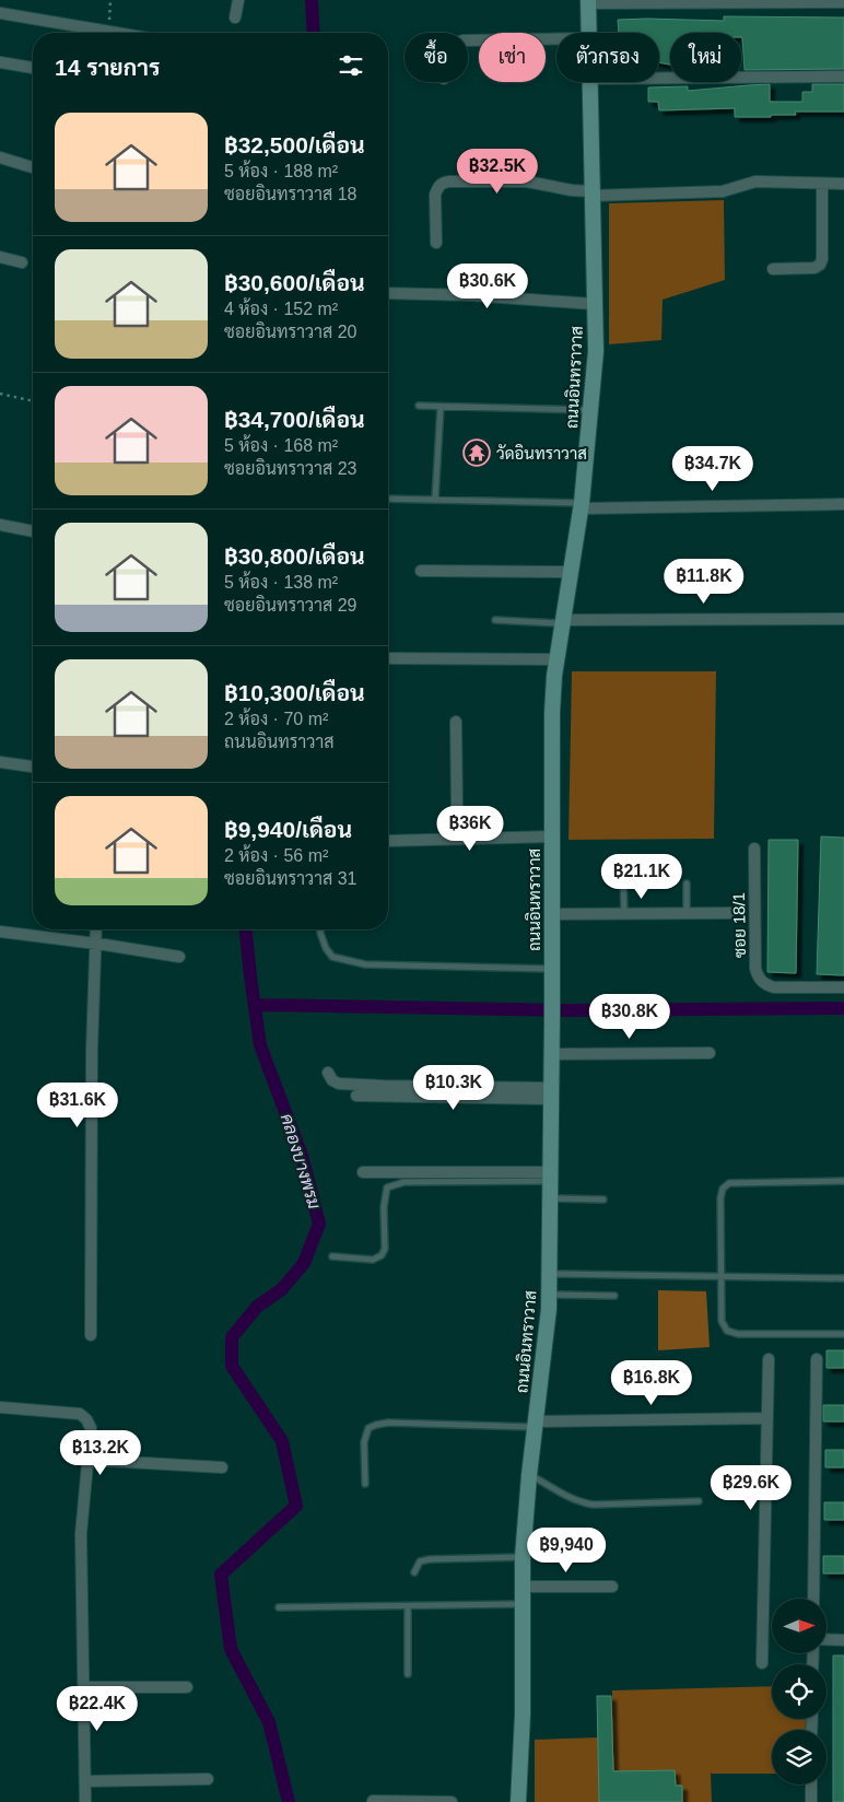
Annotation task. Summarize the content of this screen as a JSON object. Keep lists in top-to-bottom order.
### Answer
{
  "streets": {
    "street": ["ถนนอินทราวาส", "ซอย 18/1"]
  },
  "water": ["คลองบางพรม"],
  "places": {
    "temple": ["วัดอินทราวาส"]
  },
  "north": "right",
  "page": {
    "chip": [
      "ซื้อ",
      "เช่า",
      "ตัวกรอง",
      "ใหม่"
    ],
    "heading": "14 รายการ",
    "list": [
      {
        "name": "฿32,500/เดือน",
        "note": "5 ห้อง · 188 m² · ซอยอินทราวาส 18"
      },
      {
        "name": "฿30,600/เดือน",
        "note": "4 ห้อง · 152 m² · ซอยอินทราวาส 20"
      },
      {
        "name": "฿34,700/เดือน",
        "note": "5 ห้อง · 168 m² · ซอยอินทราวาส 23"
      },
      {
        "name": "฿30,800/เดือน",
        "note": "5 ห้อง · 138 m² · ซอยอินทราวาส 29"
      },
      {
        "name": "฿10,300/เดือน",
        "note": "2 ห้อง · 70 m² · ถนนอินทราวาส"
      },
      {
        "name": "฿9,940/เดือน",
        "note": "2 ห้อง · 56 m² · ซอยอินทราวาส 31"
      }
    ],
    "price": [
      "฿32.5K",
      "฿30.6K",
      "฿34.7K",
      "฿11.8K",
      "฿36K",
      "฿21.1K",
      "฿30.8K",
      "฿10.3K",
      "฿31.6K",
      "฿16.8K",
      "฿13.2K",
      "฿29.6K",
      "฿9,940",
      "฿22.4K"
    ]
  }
}
